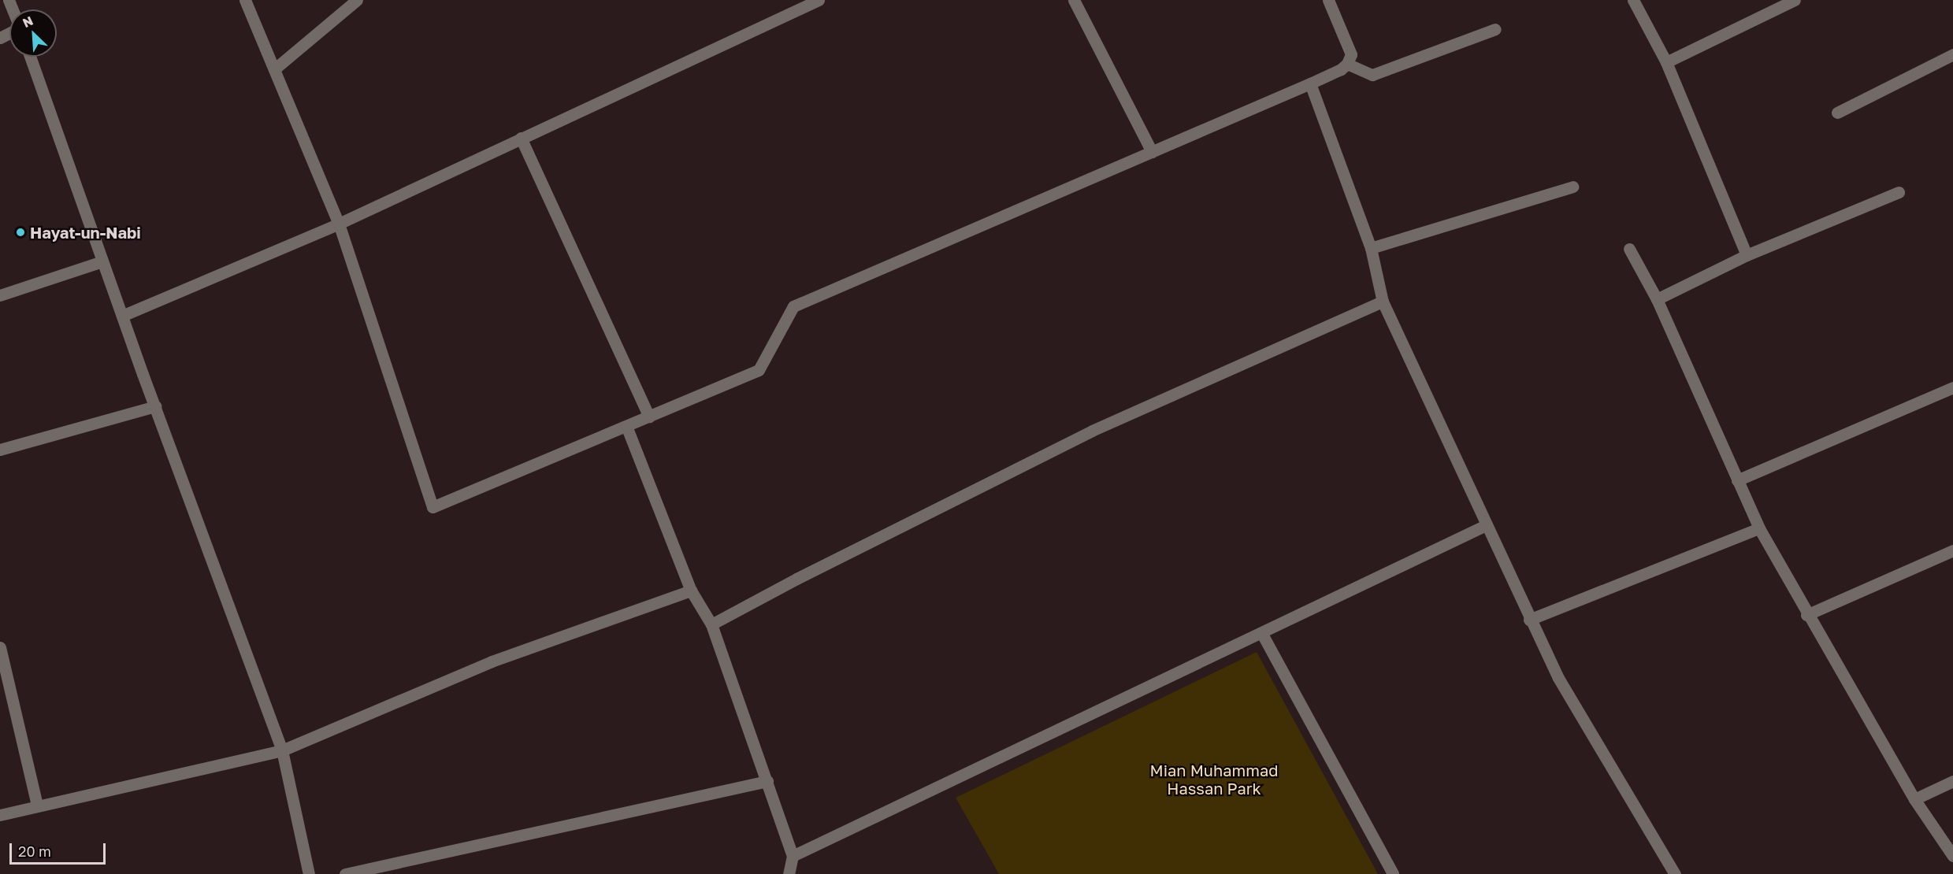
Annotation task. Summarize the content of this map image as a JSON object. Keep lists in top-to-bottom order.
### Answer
{
  "parks": ["Mian Muhammad Hassan Park"],
  "places": ["Hayat-un-Nabi"],
  "scale_bar": "20 m",
  "north": "top left"
}
